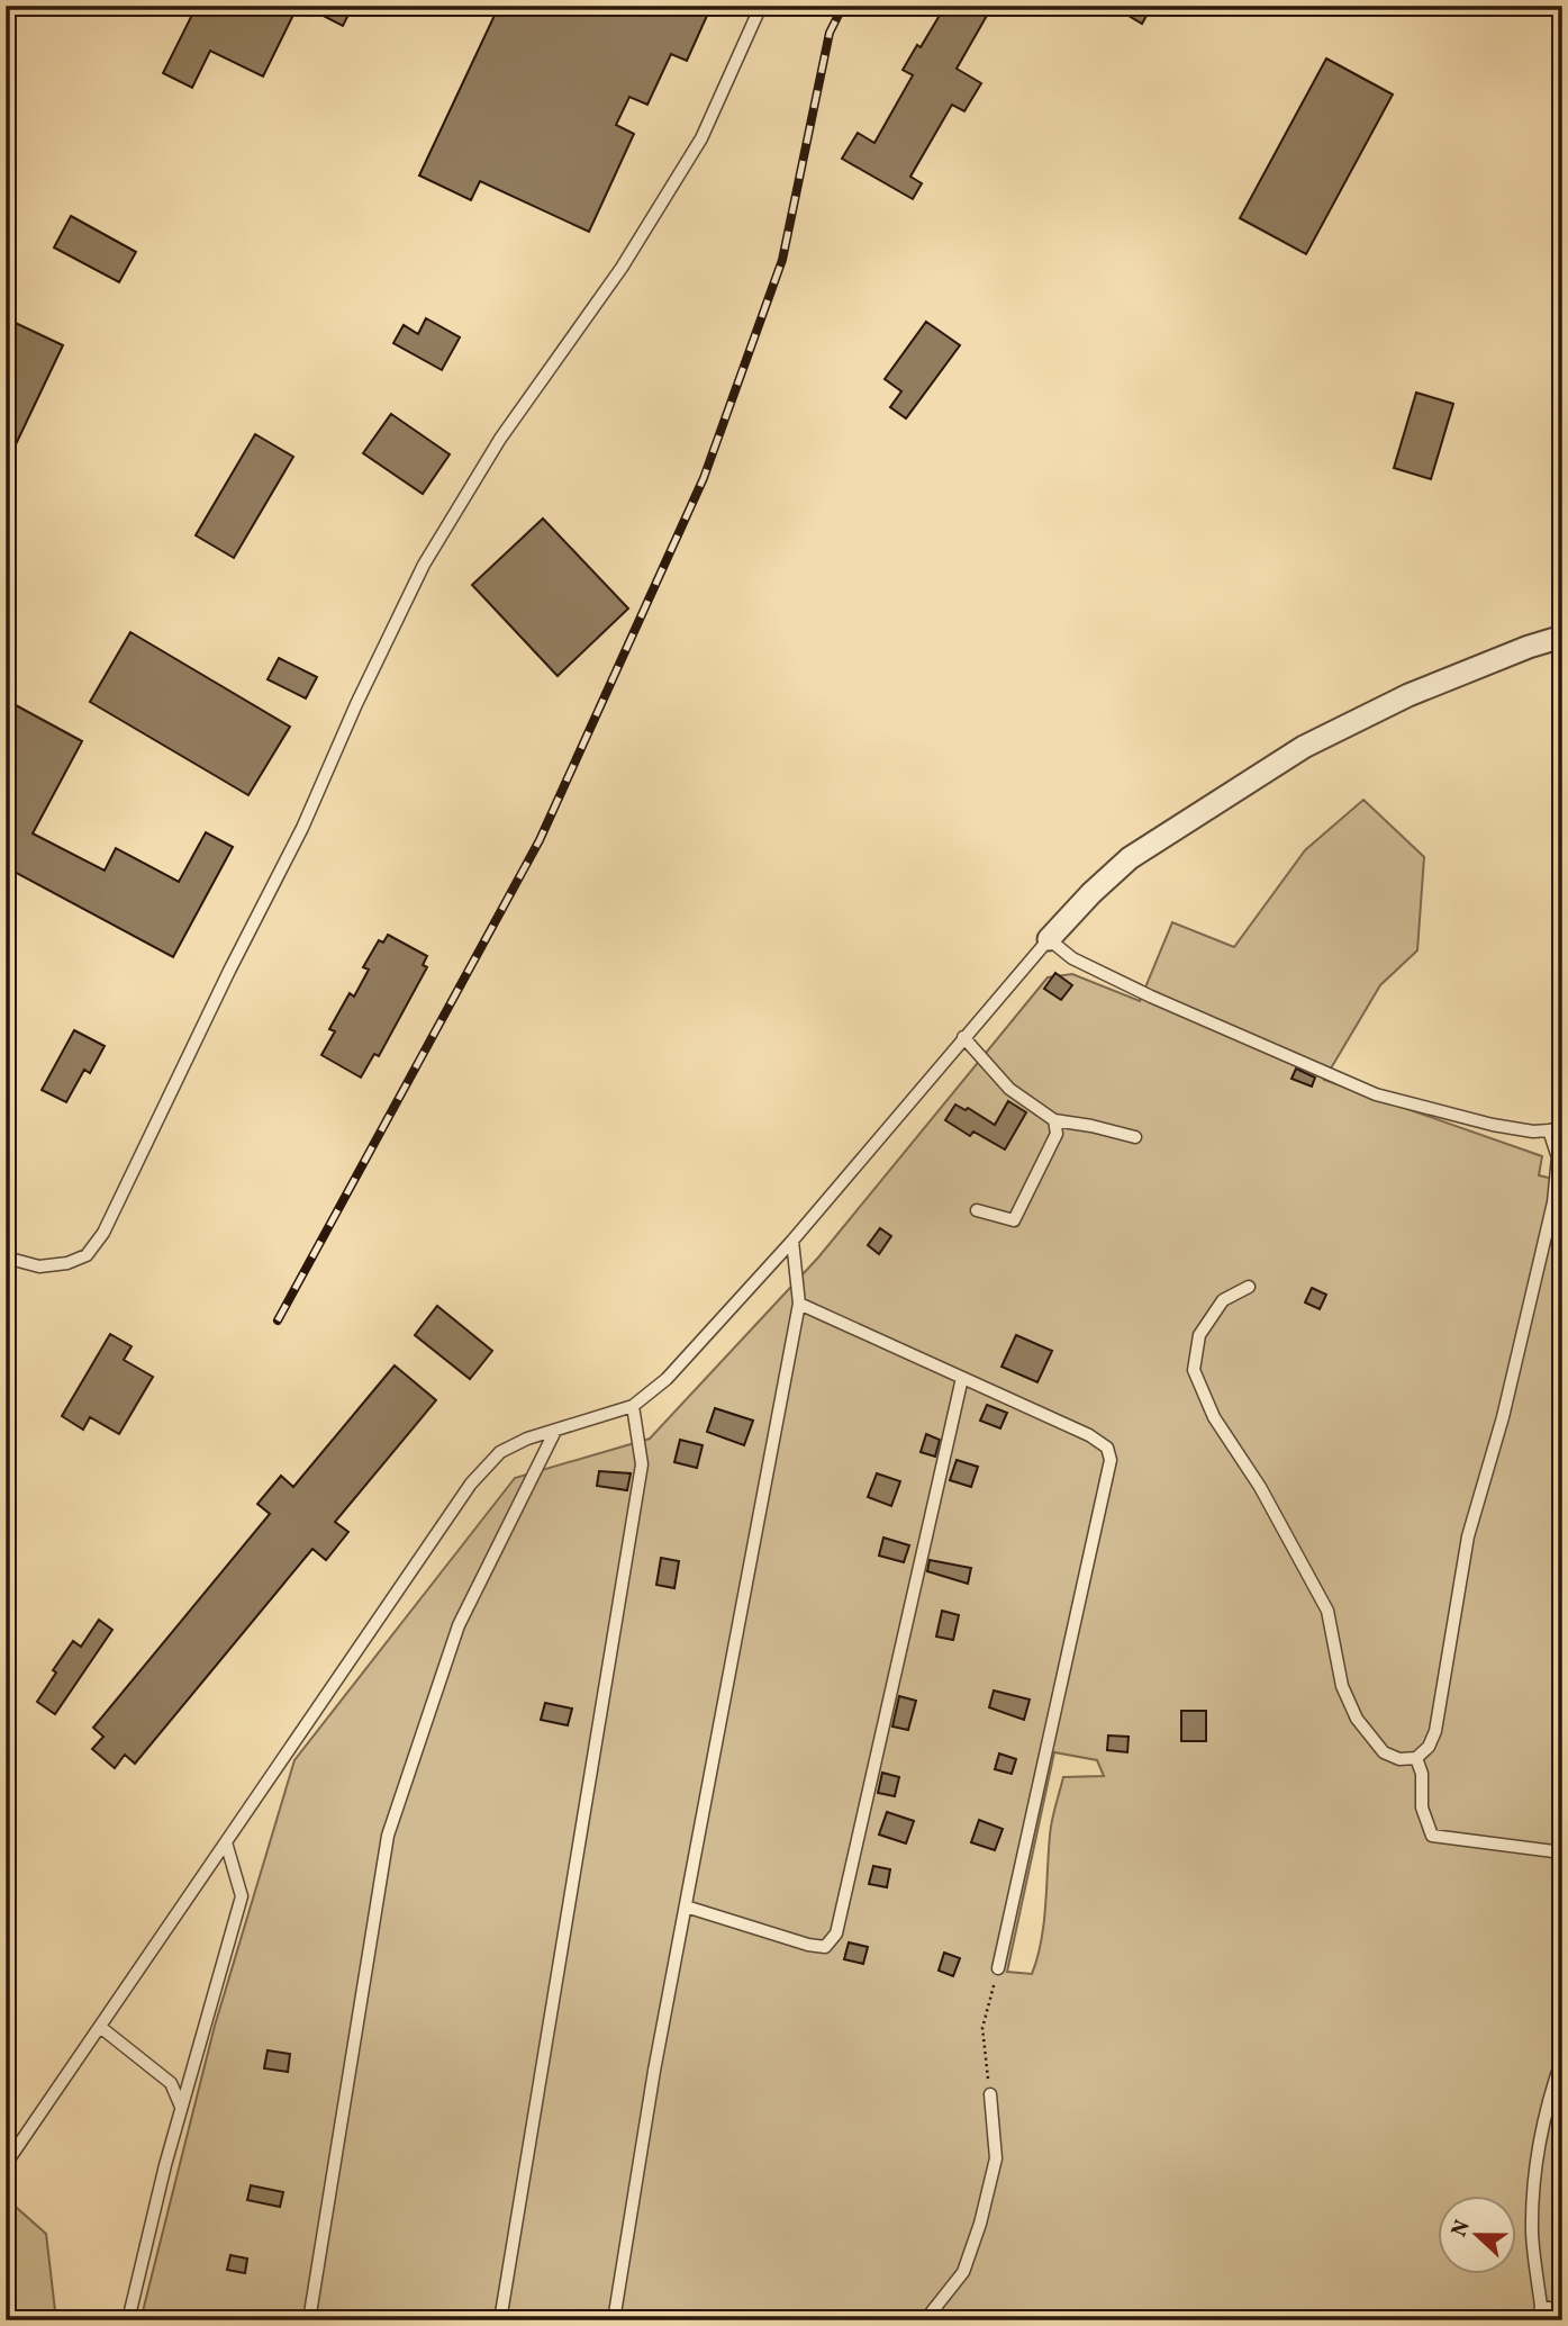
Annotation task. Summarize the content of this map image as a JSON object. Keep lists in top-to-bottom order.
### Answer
{
  "north": "left"
}
